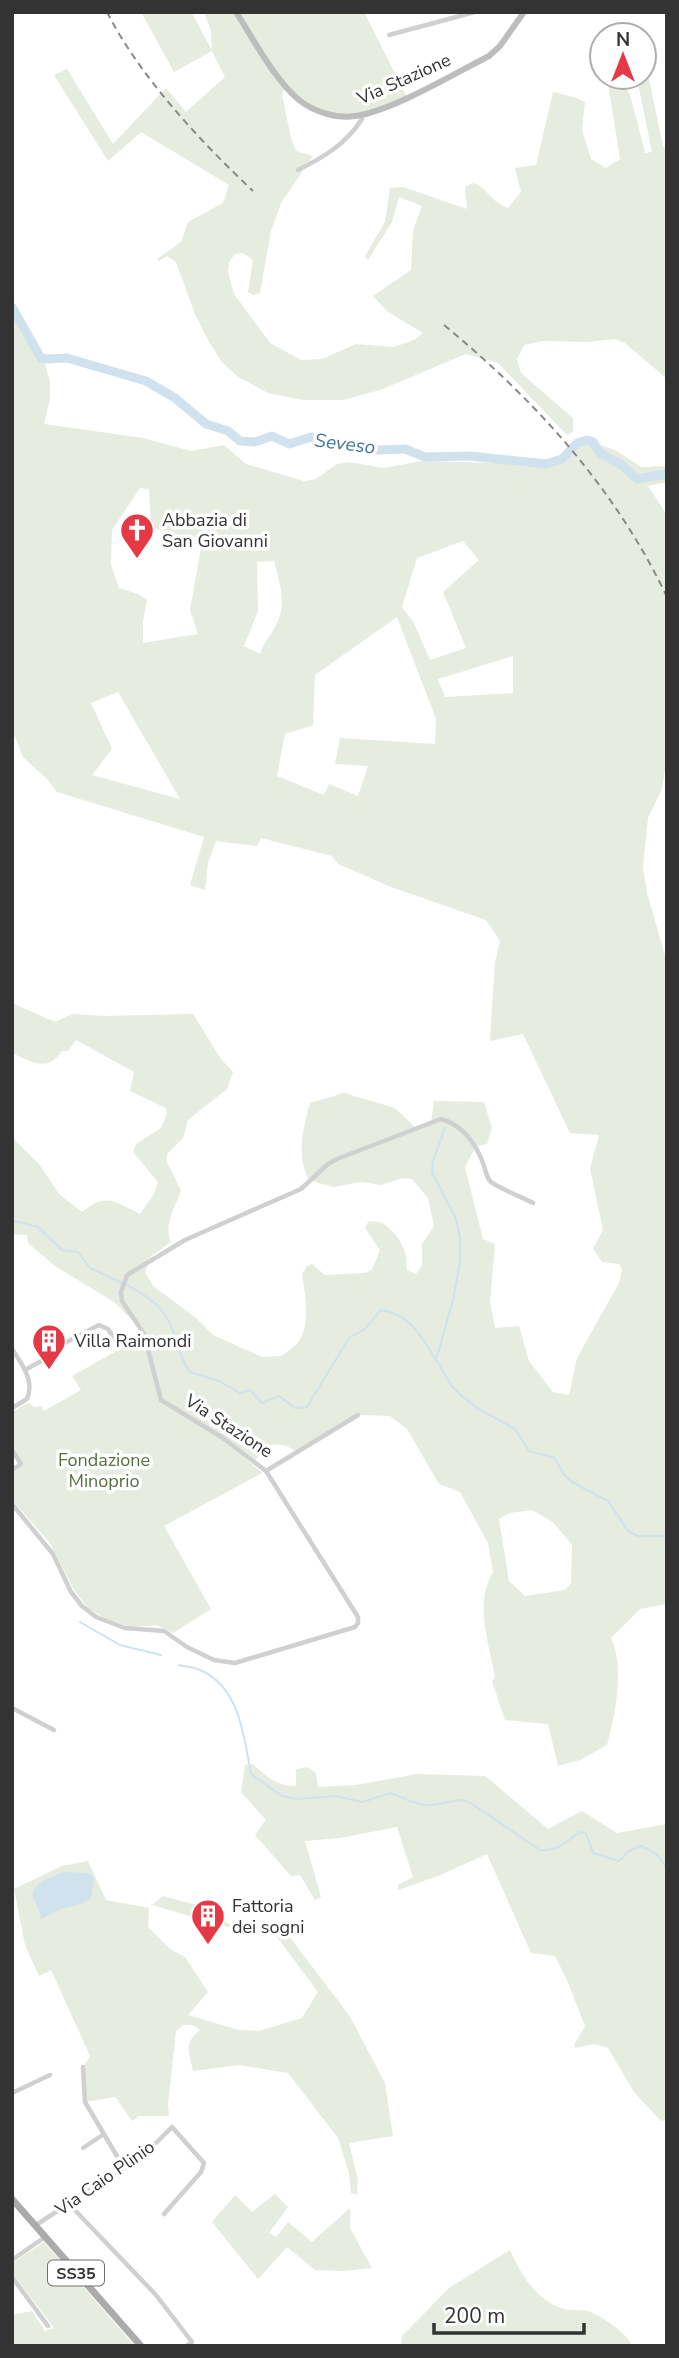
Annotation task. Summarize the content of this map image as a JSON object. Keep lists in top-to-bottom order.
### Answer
{
  "streets": {
    "main road": ["Via Stazione", "SS35"],
    "street": ["Via Caio Plinio"]
  },
  "crossings": [
    ["Via Caio Plinio", "SS35"]
  ],
  "water": ["Seveso"],
  "parks": ["Fondazione Minoprio"],
  "places": {
    "church": ["Abbazia di San Giovanni"],
    "building": ["Villa Raimondi", "Fattoria dei sogni"]
  },
  "scale_bar": "200 m",
  "north": "top"
}
